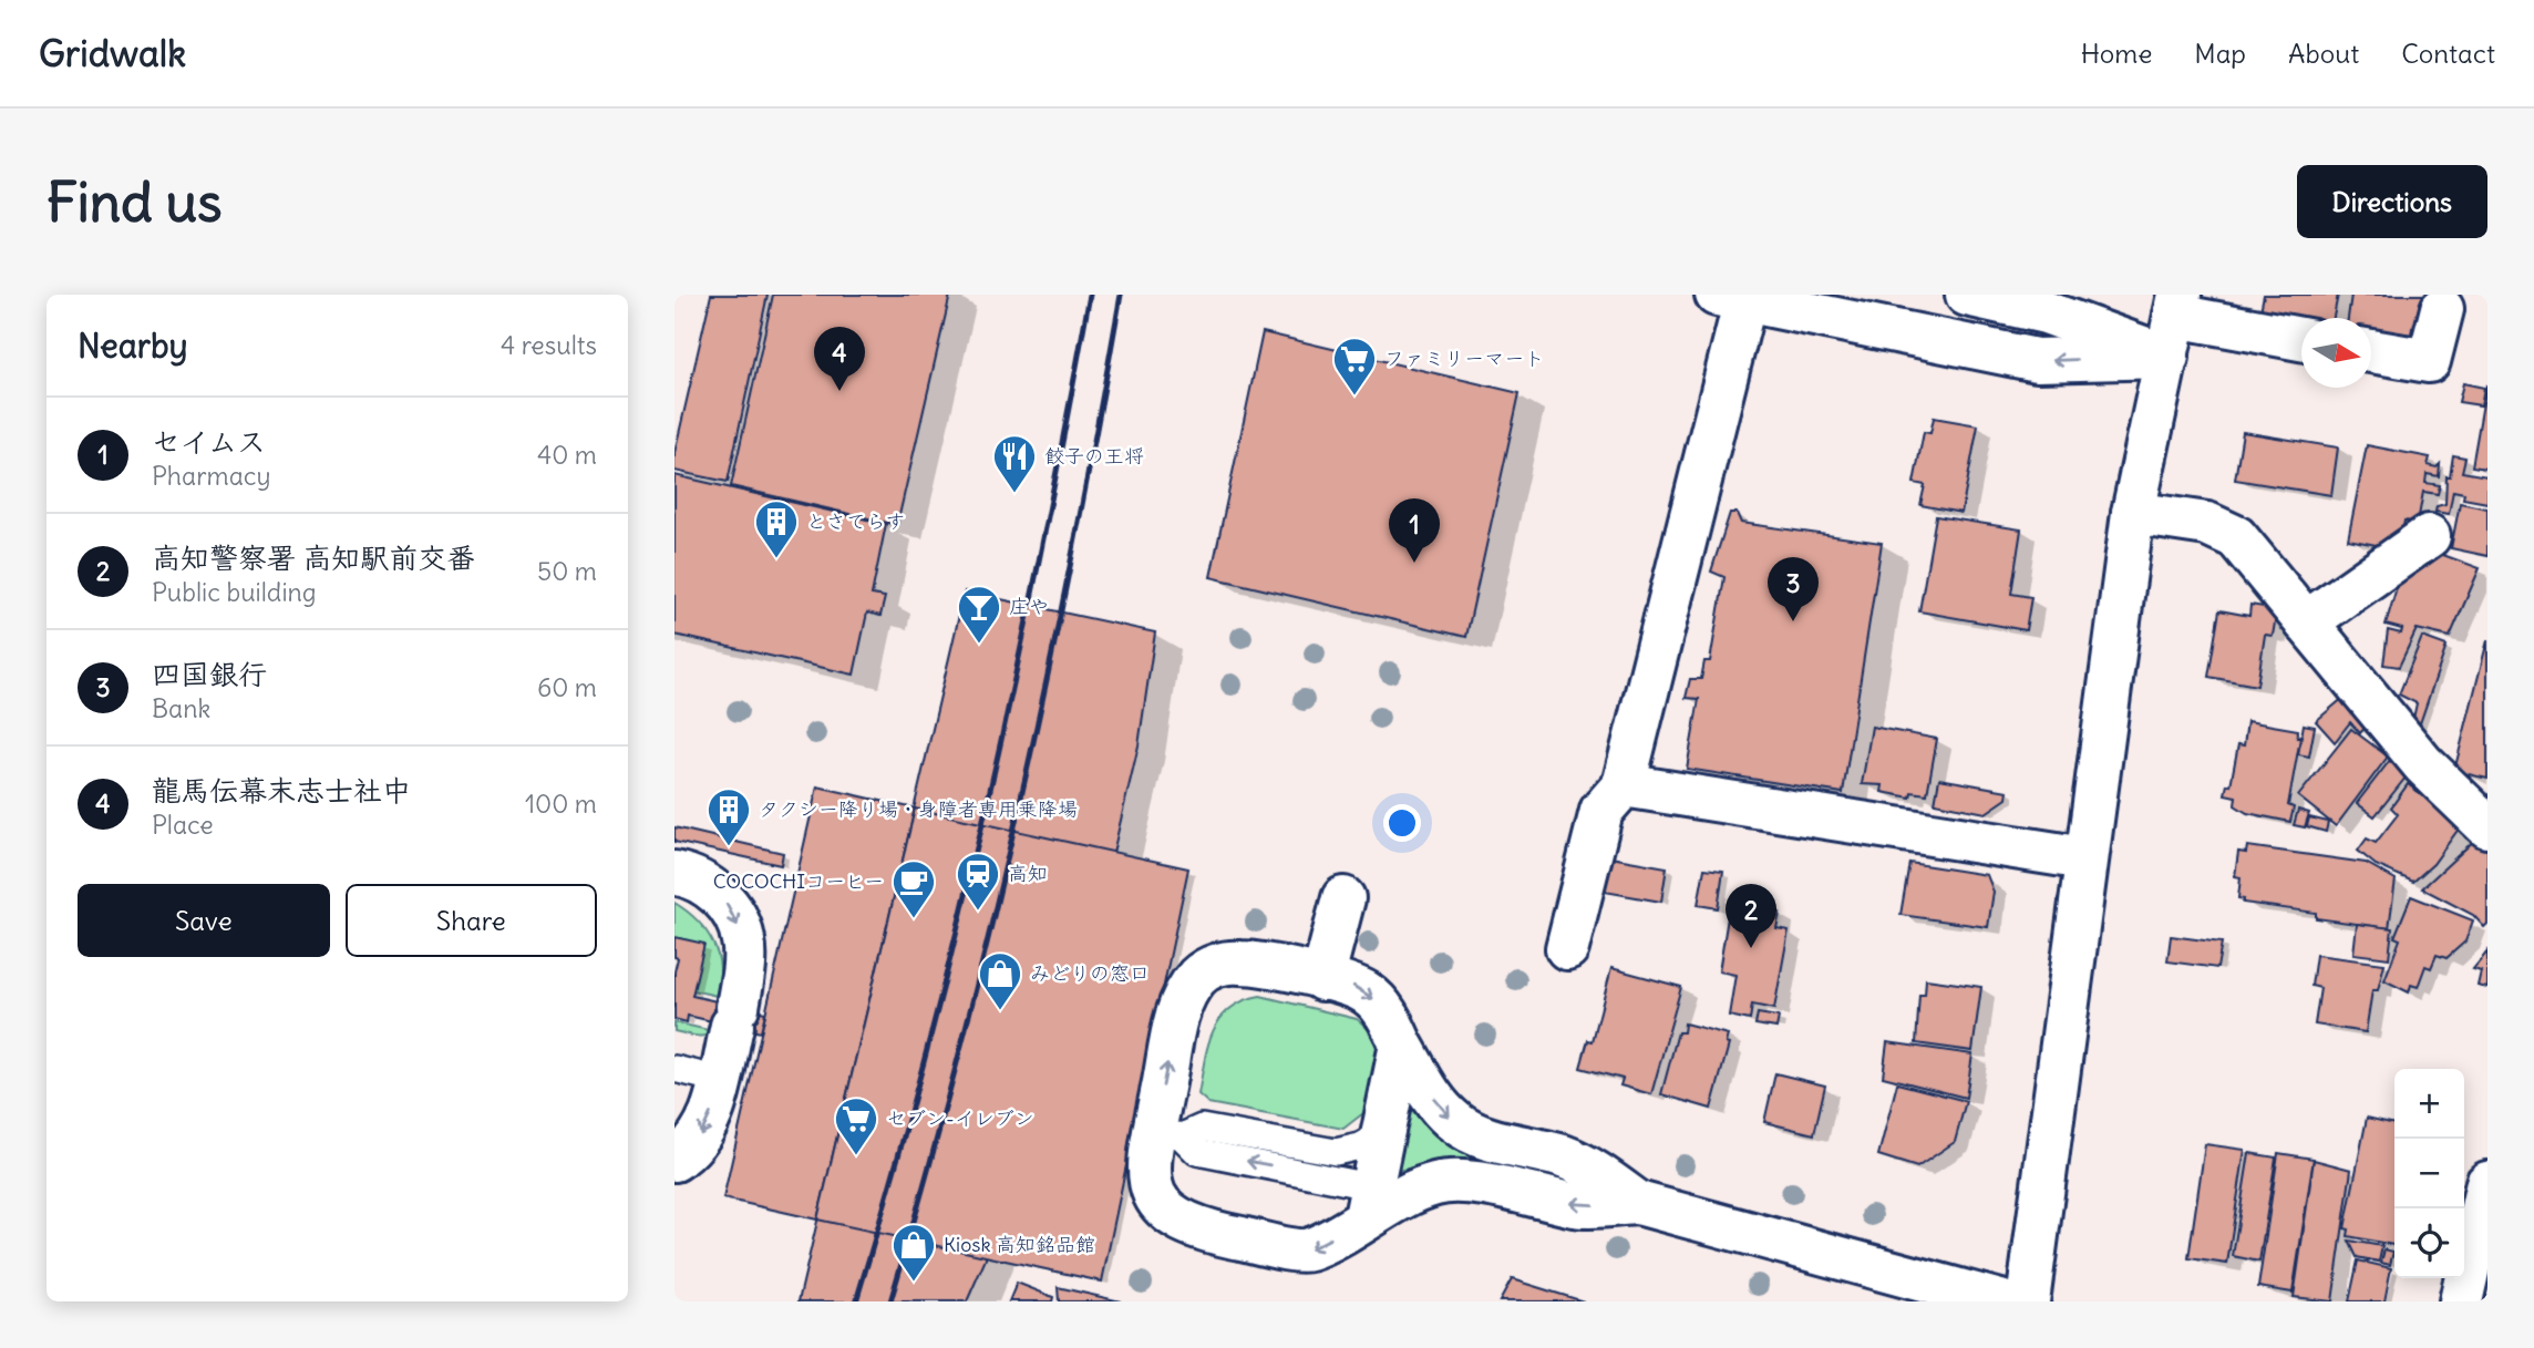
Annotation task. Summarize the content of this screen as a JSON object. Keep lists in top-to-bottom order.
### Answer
{
  "places": {
    "supermarket": ["ファミリーマート", "セブン-イレブン"],
    "restaurant": ["餃子の王将"],
    "building": ["とさてらす", "タクシー降り場・身障者専用乗降場"],
    "bar": ["庄や"],
    "station": ["高知"],
    "cafe": ["COCOCHIコーヒー"],
    "shop": ["みどりの窓口", "Kiosk 高知銘品館"]
  },
  "north": "right",
  "page": {
    "header": "Gridwalk",
    "nav": [
      "Home",
      "Map",
      "About",
      "Contact"
    ],
    "buttons": [
      "Directions",
      ["Save", "Share"]
    ],
    "title": "Find us",
    "heading": ["Nearby", "4 results"],
    "pins": [
      "4",
      "1",
      "3",
      "2"
    ],
    "list": [
      {
        "mark": "1",
        "name": "セイムス",
        "note": "Pharmacy",
        "value": "40 m"
      },
      {
        "mark": "2",
        "name": "高知警察署 高知駅前交番",
        "note": "Public building",
        "value": "50 m"
      },
      {
        "mark": "3",
        "name": "四国銀行",
        "note": "Bank",
        "value": "60 m"
      },
      {
        "mark": "4",
        "name": "龍馬伝幕末志士社中",
        "note": "Place",
        "value": "100 m"
      }
    ],
    "map_buttons": ["+", "−"]
  }
}
